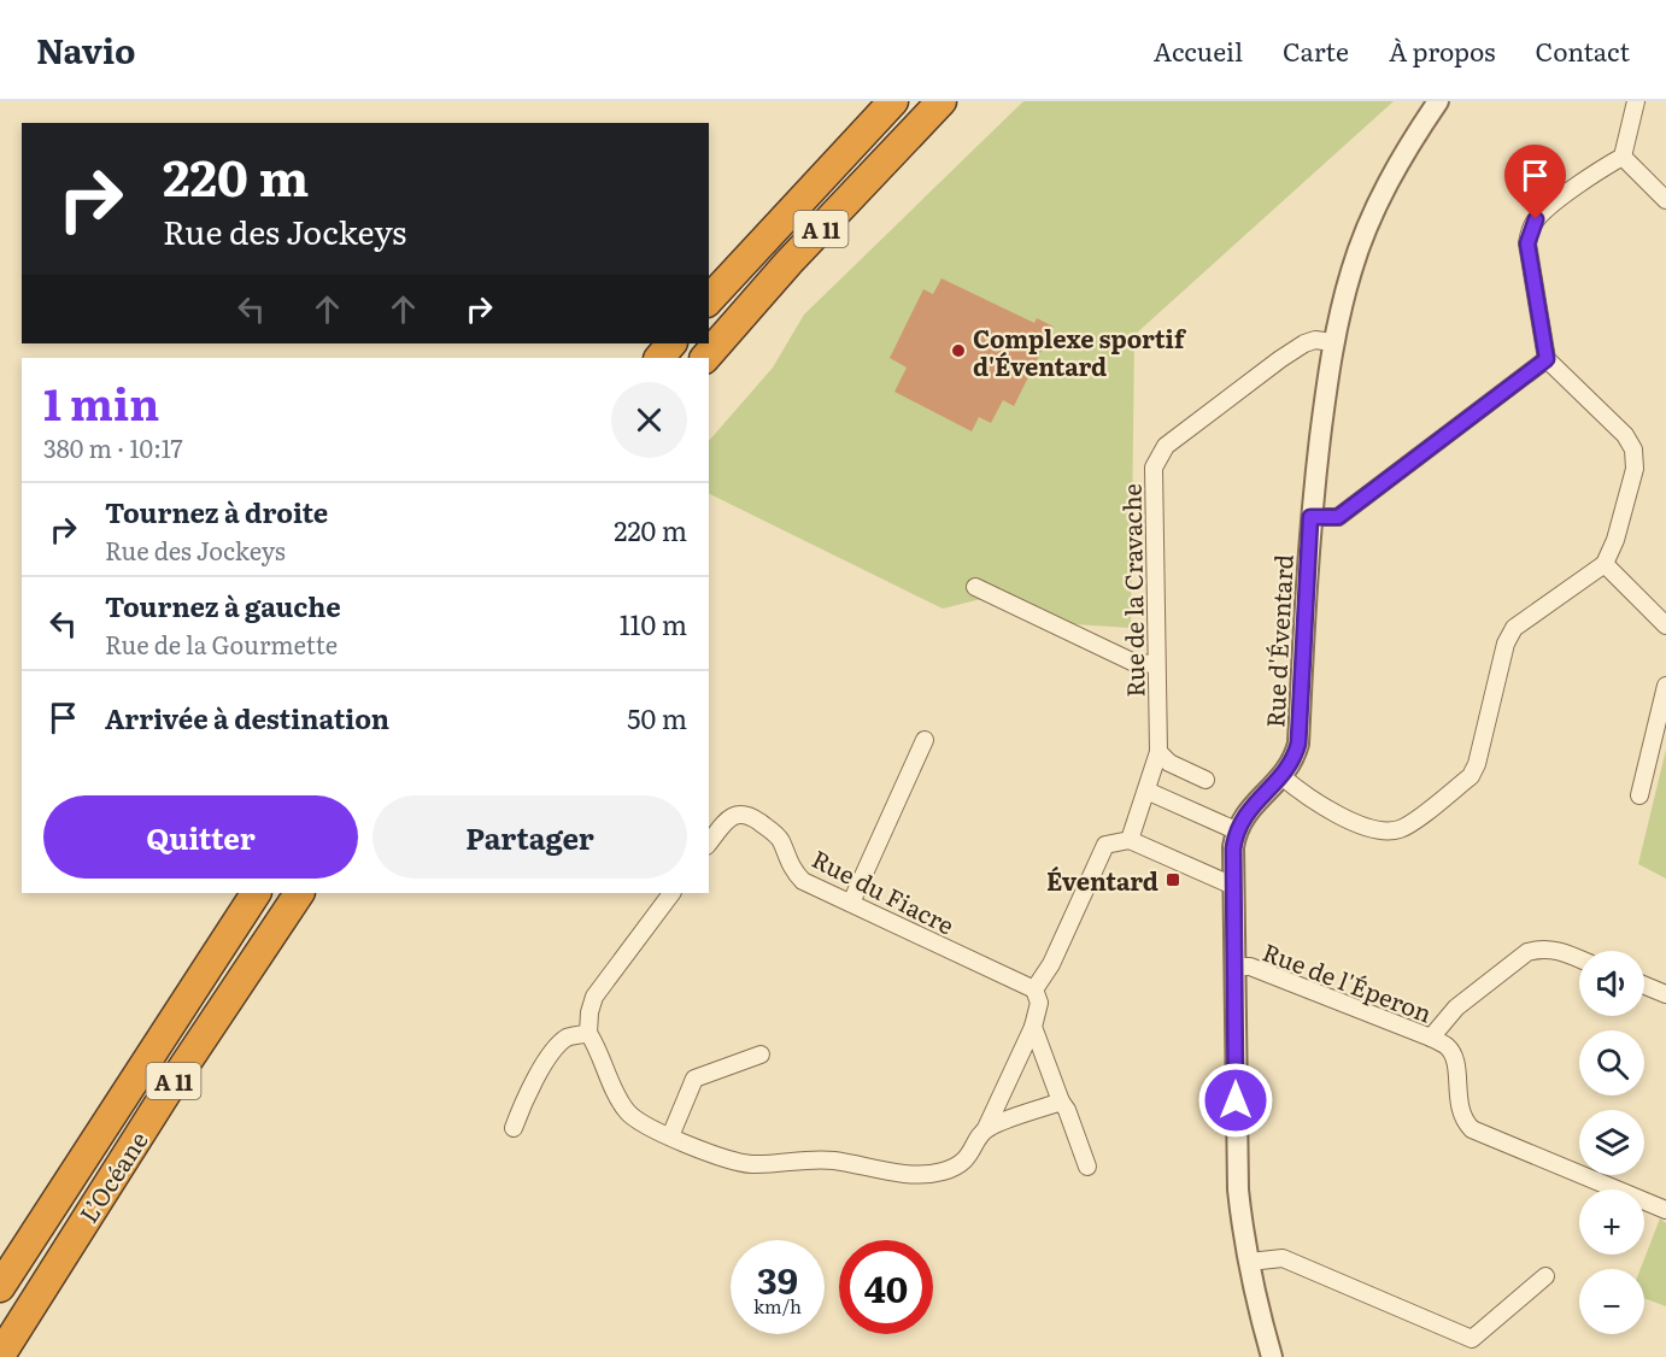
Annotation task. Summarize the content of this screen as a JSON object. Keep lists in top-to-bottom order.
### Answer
{
  "streets": {
    "highway": ["A 11", "L’Océane"],
    "street": [
      "Rue de la Cravache",
      "Rue d'Éventard",
      "Rue du Fiacre",
      "Rue de l'Éperon"
    ]
  },
  "crossings": [
    ["Rue de la Cravache", "Rue d'Éventard"]
  ],
  "places": {
    "other": ["Complexe sportif d'Éventard"],
    "transit": ["Éventard"]
  },
  "page": {
    "header": "Navio",
    "nav": [
      "Accueil",
      "Carte",
      "À propos",
      "Contact"
    ],
    "turn": ["220 m", "Rue des Jockeys"],
    "heading": ["1 min", "380 m · 10:17"],
    "list": [
      {
        "name": "Tournez à droite",
        "note": "Rue des Jockeys",
        "value": "220 m"
      },
      {
        "name": "Tournez à gauche",
        "note": "Rue de la Gourmette",
        "value": "110 m"
      },
      {
        "name": "Arrivée à destination",
        "value": "50 m"
      }
    ],
    "buttons": ["Quitter", "Partager"],
    "map_buttons": ["+", "−"],
    "speed": "39 km/h",
    "limit": "40"
  }
}
